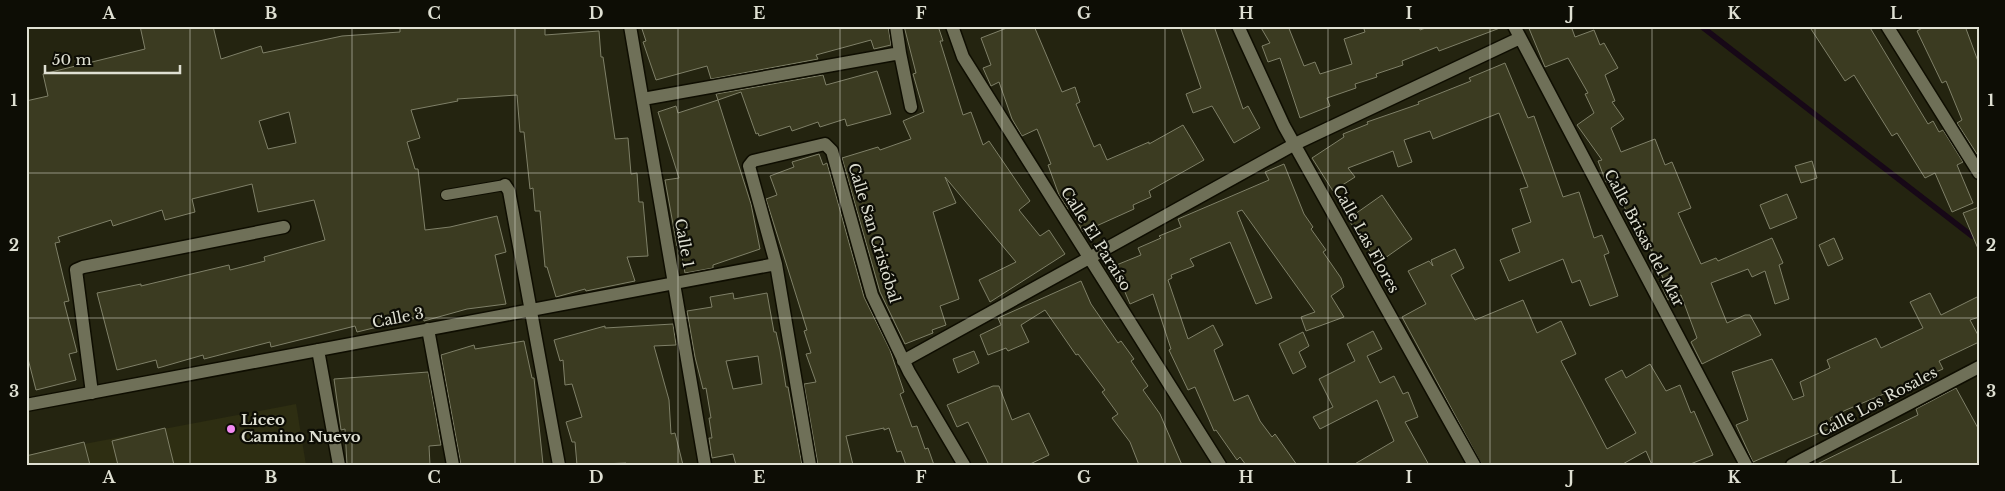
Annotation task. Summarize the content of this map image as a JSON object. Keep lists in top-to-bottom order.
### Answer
{
  "streets": {
    "street": [
      "Calle San Cristóbal",
      "Calle Brisas del Mar",
      "Calle El Paraíso",
      "Calle Las Flores",
      "Calle 1",
      "Calle 3",
      "Calle Los Rosales"
    ]
  },
  "crossings": [
    ["Calle San Cristóbal", "Calle 3"],
    ["Calle 1", "Calle 3"]
  ],
  "places": ["Liceo Camino Nuevo"],
  "scale_bar": "50 m",
  "grid": {
    "columns": [
      "A",
      "B",
      "C",
      "D",
      "E",
      "F",
      "G",
      "H",
      "I",
      "J",
      "K",
      "L"
    ],
    "rows": ["1", "2", "3"]
  }
}
